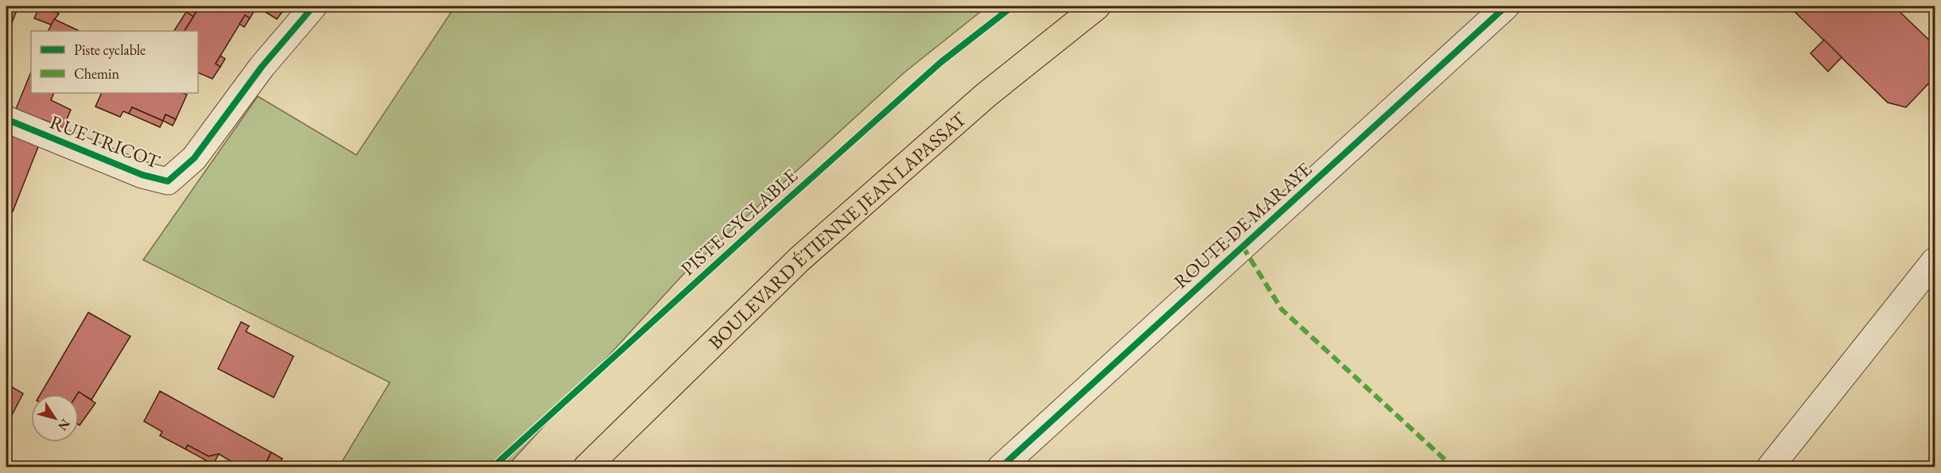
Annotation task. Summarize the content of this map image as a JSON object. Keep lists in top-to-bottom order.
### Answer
{
  "streets": {
    "main road": ["BOULEVARD ÉTIENNE JEAN LAPASSAT"],
    "street": ["RUE TRICOT", "ROUTE DE MARAYE"],
    "cycle path": ["PISTE CYCLABLE"]
  },
  "legend": ["Piste cyclable", "Chemin"],
  "north": "bottom right"
}
